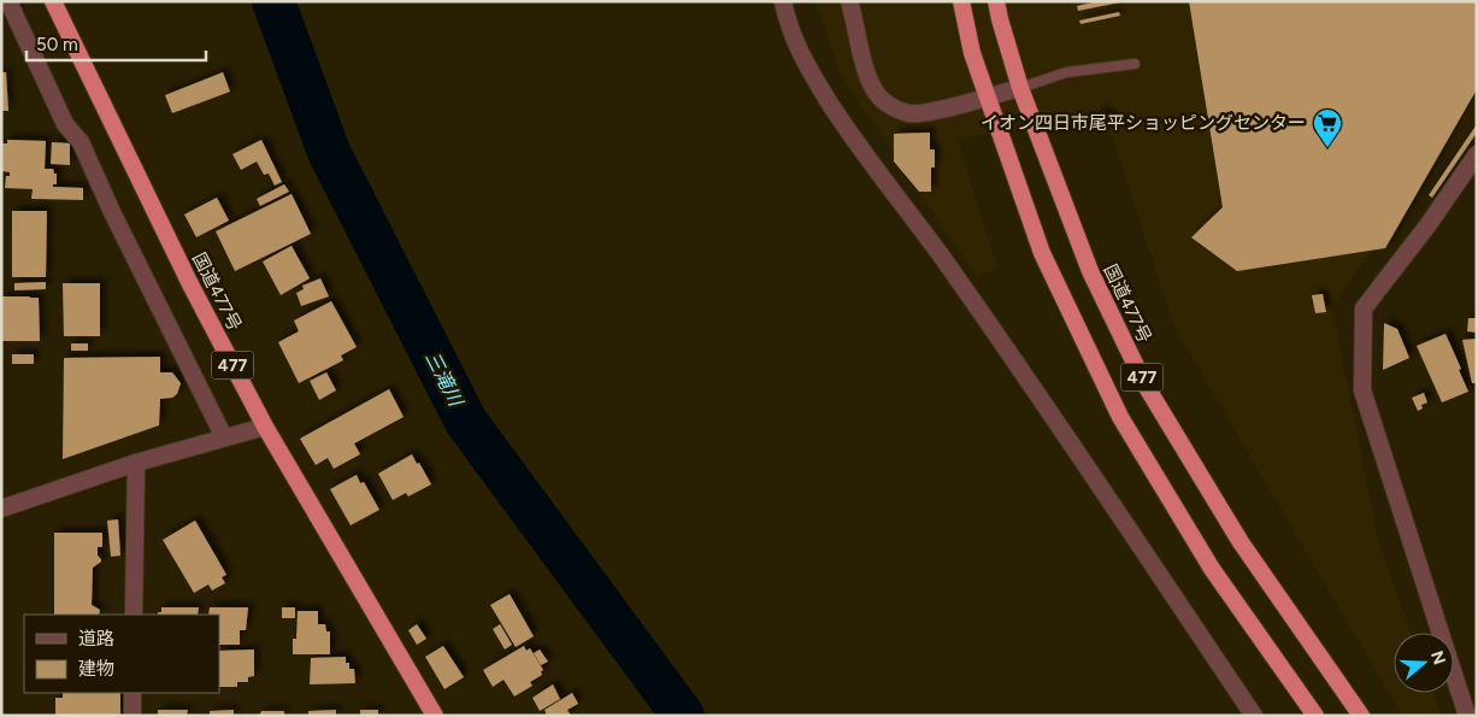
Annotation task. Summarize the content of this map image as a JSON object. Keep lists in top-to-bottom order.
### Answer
{
  "streets": {
    "highway": ["国道477号", "477"]
  },
  "water": ["三滝川"],
  "places": {
    "supermarket": ["イオン四日市尾平ショッピングセンター"]
  },
  "legend": ["道路", "建物"],
  "scale_bar": "50 m",
  "north": "right"
}
